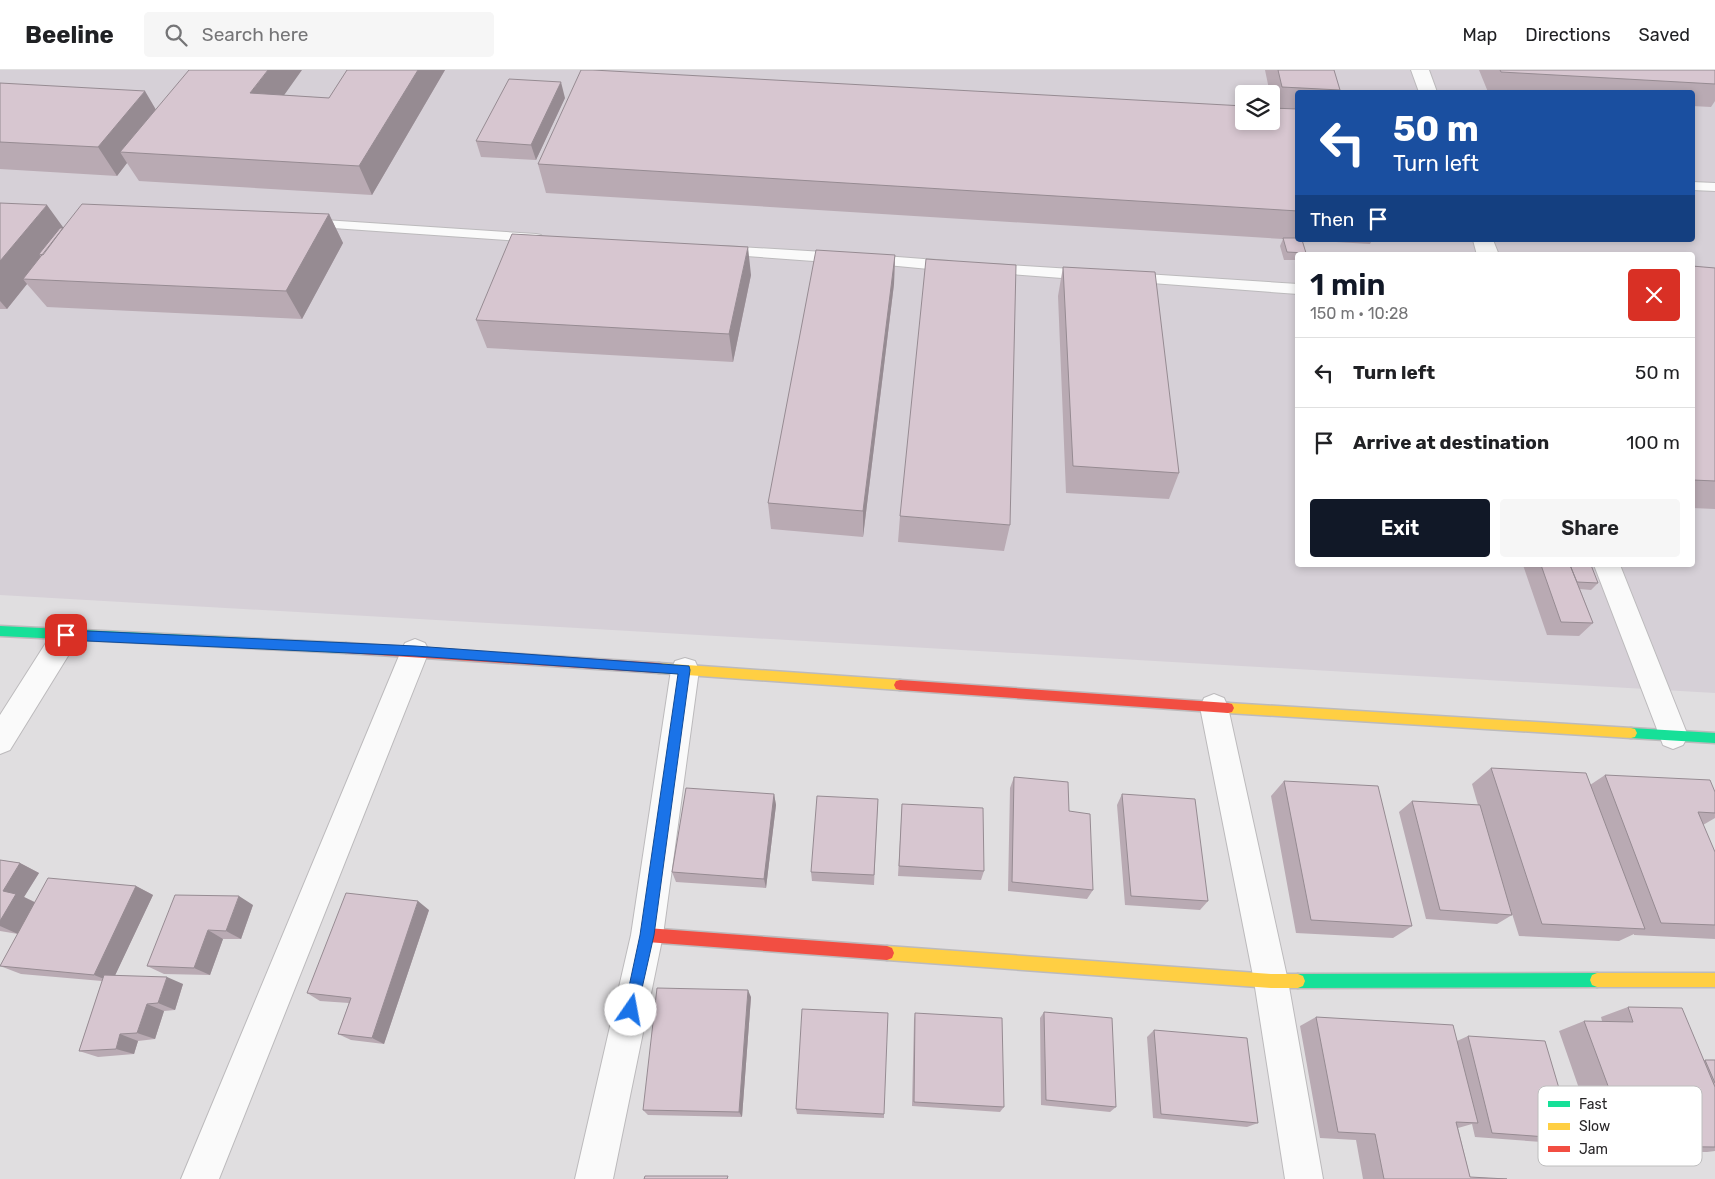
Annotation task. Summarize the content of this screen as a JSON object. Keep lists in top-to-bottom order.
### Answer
{
  "legend": ["Fast", "Slow", "Jam"],
  "page": {
    "header": "Beeline",
    "search": "Search here",
    "nav": ["Map", "Directions", "Saved"],
    "turn": ["50 m", "Turn left"],
    "then": "Then",
    "heading": ["1 min", "150 m · 10:28"],
    "list": [
      {
        "name": "Turn left",
        "value": "50 m"
      },
      {
        "name": "Arrive at destination",
        "value": "100 m"
      }
    ],
    "buttons": ["Exit", "Share"]
  }
}
